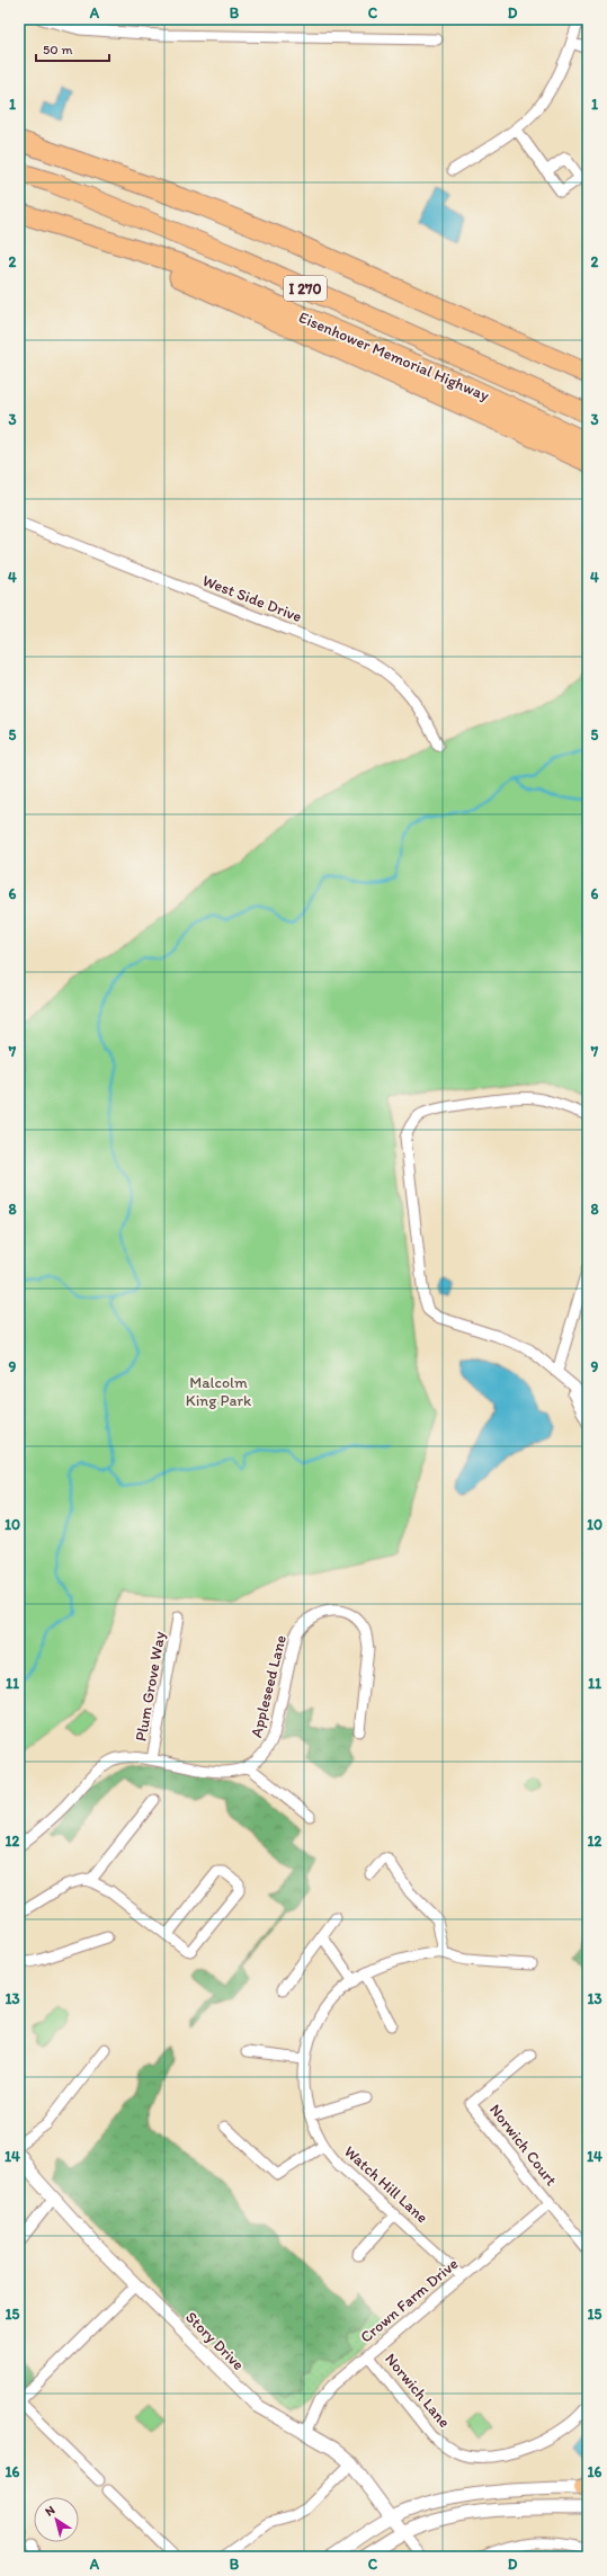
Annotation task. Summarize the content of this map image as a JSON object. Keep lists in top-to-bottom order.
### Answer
{
  "streets": {
    "highway": ["I 270", "Eisenhower Memorial Highway"],
    "street": [
      "West Side Drive",
      "Plum Grove Way",
      "Appleseed Lane",
      "Norwich Court",
      "Watch Hill Lane",
      "Crown Farm Drive",
      "Story Drive",
      "Norwich Lane"
    ]
  },
  "crossings": [
    ["Norwich Court", "Crown Farm Drive"],
    ["Watch Hill Lane", "Crown Farm Drive"],
    ["Crown Farm Drive", "Story Drive"],
    ["Crown Farm Drive", "Norwich Lane"]
  ],
  "parks": ["Malcolm King Park"],
  "scale_bar": "50 m",
  "north": "top left",
  "grid": {
    "columns": [
      "A",
      "B",
      "C",
      "D"
    ],
    "rows": [
      "1",
      "2",
      "3",
      "4",
      "5",
      "6",
      "7",
      "8",
      "9",
      "10",
      "11",
      "12",
      "13",
      "14",
      "15",
      "16"
    ]
  }
}
